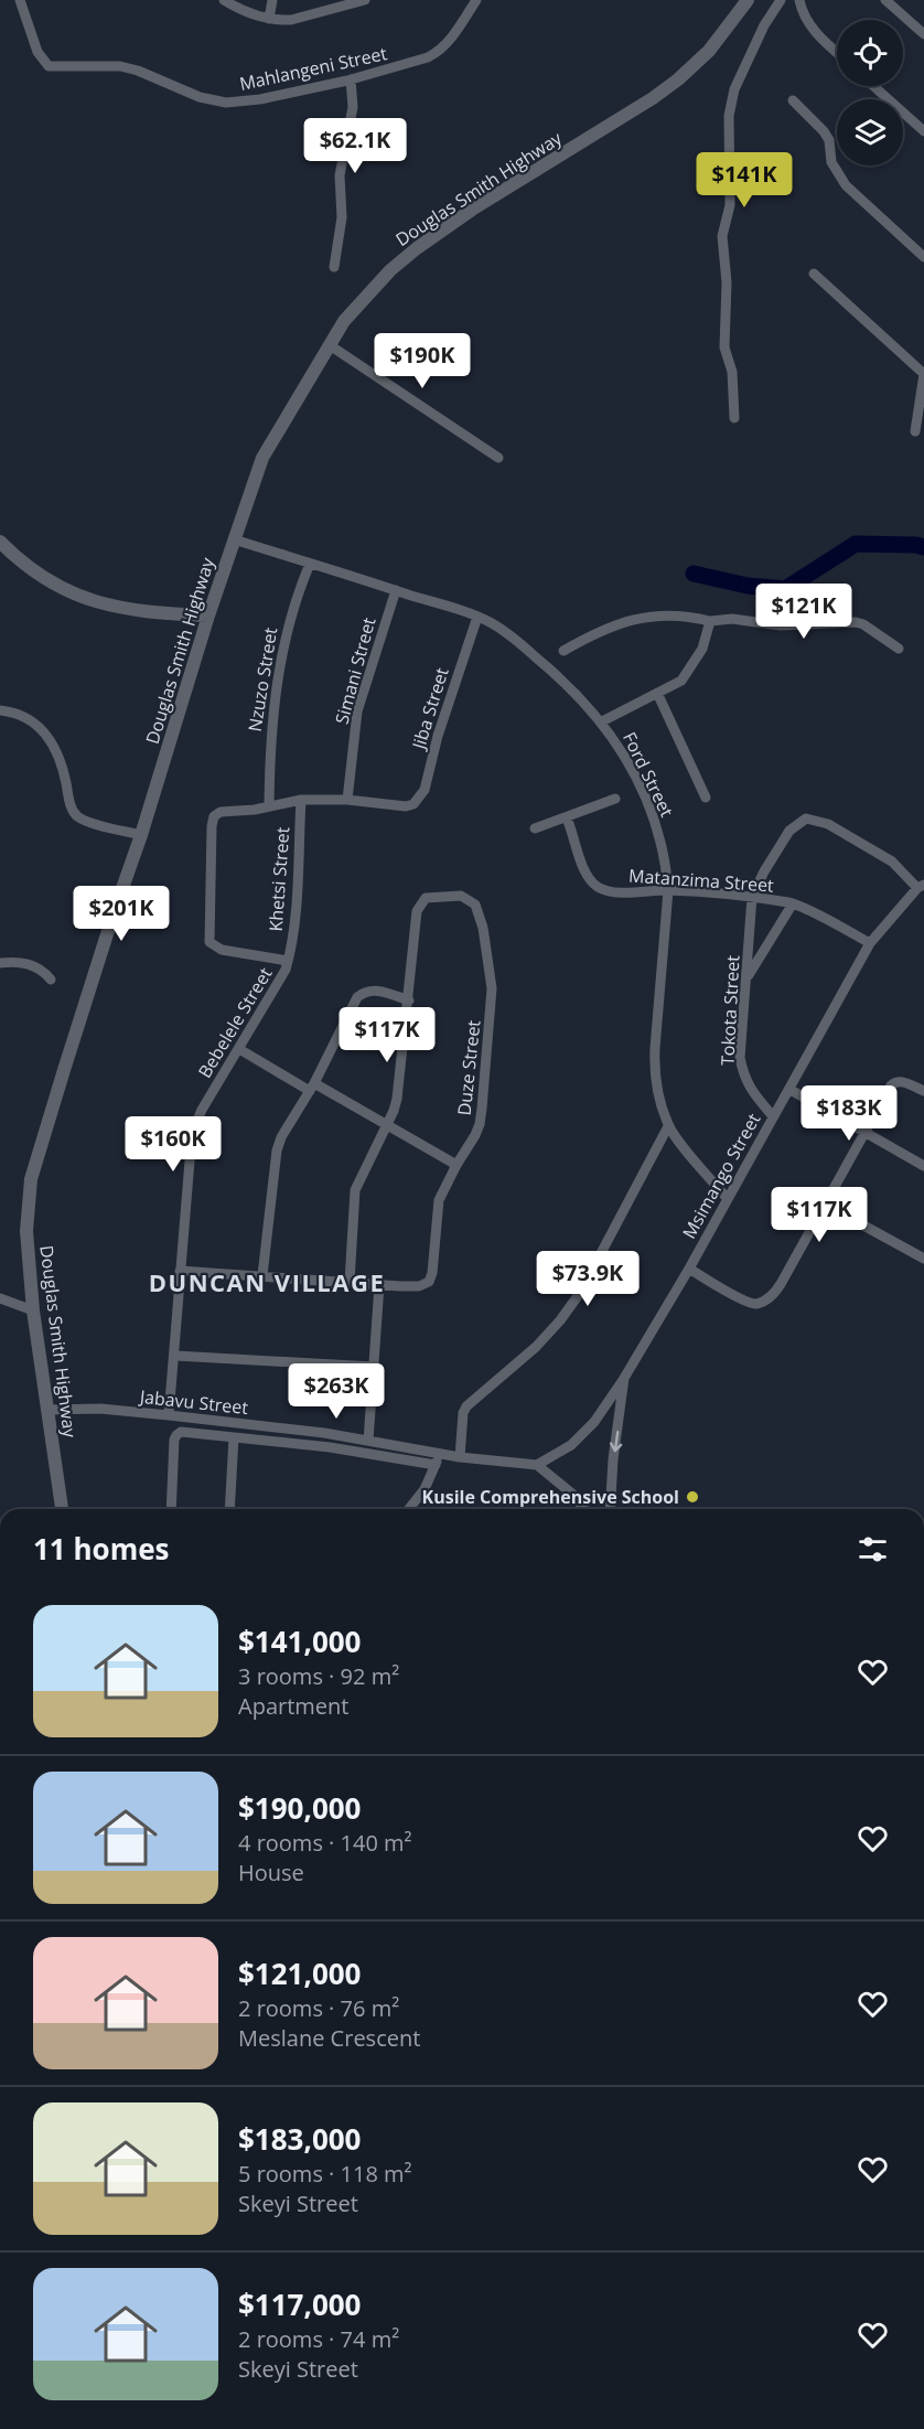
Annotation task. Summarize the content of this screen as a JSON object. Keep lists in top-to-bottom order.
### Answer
{
  "streets": {
    "street": [
      "Mahlangeni Street",
      "Douglas Smith Highway",
      "Simani Street",
      "Nzuzo Street",
      "Jiba Street",
      "Ford Street",
      "Khetsi Street",
      "Matanzima Street",
      "Tokota Street",
      "Bebelele Street",
      "Duze Street",
      "Msimango Street",
      "Jabavu Street"
    ]
  },
  "crossings": [
    ["Douglas Smith Highway", "Ford Street"],
    ["Douglas Smith Highway", "Jabavu Street"],
    ["Simani Street", "Jiba Street"],
    ["Simani Street", "Ford Street"],
    ["Nzuzo Street", "Ford Street"],
    ["Jiba Street", "Ford Street"],
    ["Ford Street", "Matanzima Street"],
    ["Ford Street", "Msimango Street"],
    ["Khetsi Street", "Bebelele Street"],
    ["Matanzima Street", "Tokota Street"],
    ["Matanzima Street", "Msimango Street"],
    ["Tokota Street", "Msimango Street"],
    ["Bebelele Street", "Jabavu Street"],
    ["Msimango Street", "Jabavu Street"]
  ],
  "districts": ["DUNCAN VILLAGE"],
  "places": ["Kusile Comprehensive School"],
  "page": {
    "price": [
      "$62.1K",
      "$141K",
      "$190K",
      "$121K",
      "$201K",
      "$117K",
      "$183K",
      "$160K",
      "$117K",
      "$73.9K",
      "$263K"
    ],
    "heading": "11 homes",
    "list": [
      {
        "name": "$141,000",
        "note": "3 rooms · 92 m² · Apartment"
      },
      {
        "name": "$190,000",
        "note": "4 rooms · 140 m² · House"
      },
      {
        "name": "$121,000",
        "note": "2 rooms · 76 m² · Meslane Crescent"
      },
      {
        "name": "$183,000",
        "note": "5 rooms · 118 m² · Skeyi Street"
      },
      {
        "name": "$117,000",
        "note": "2 rooms · 74 m² · Skeyi Street"
      }
    ]
  }
}
